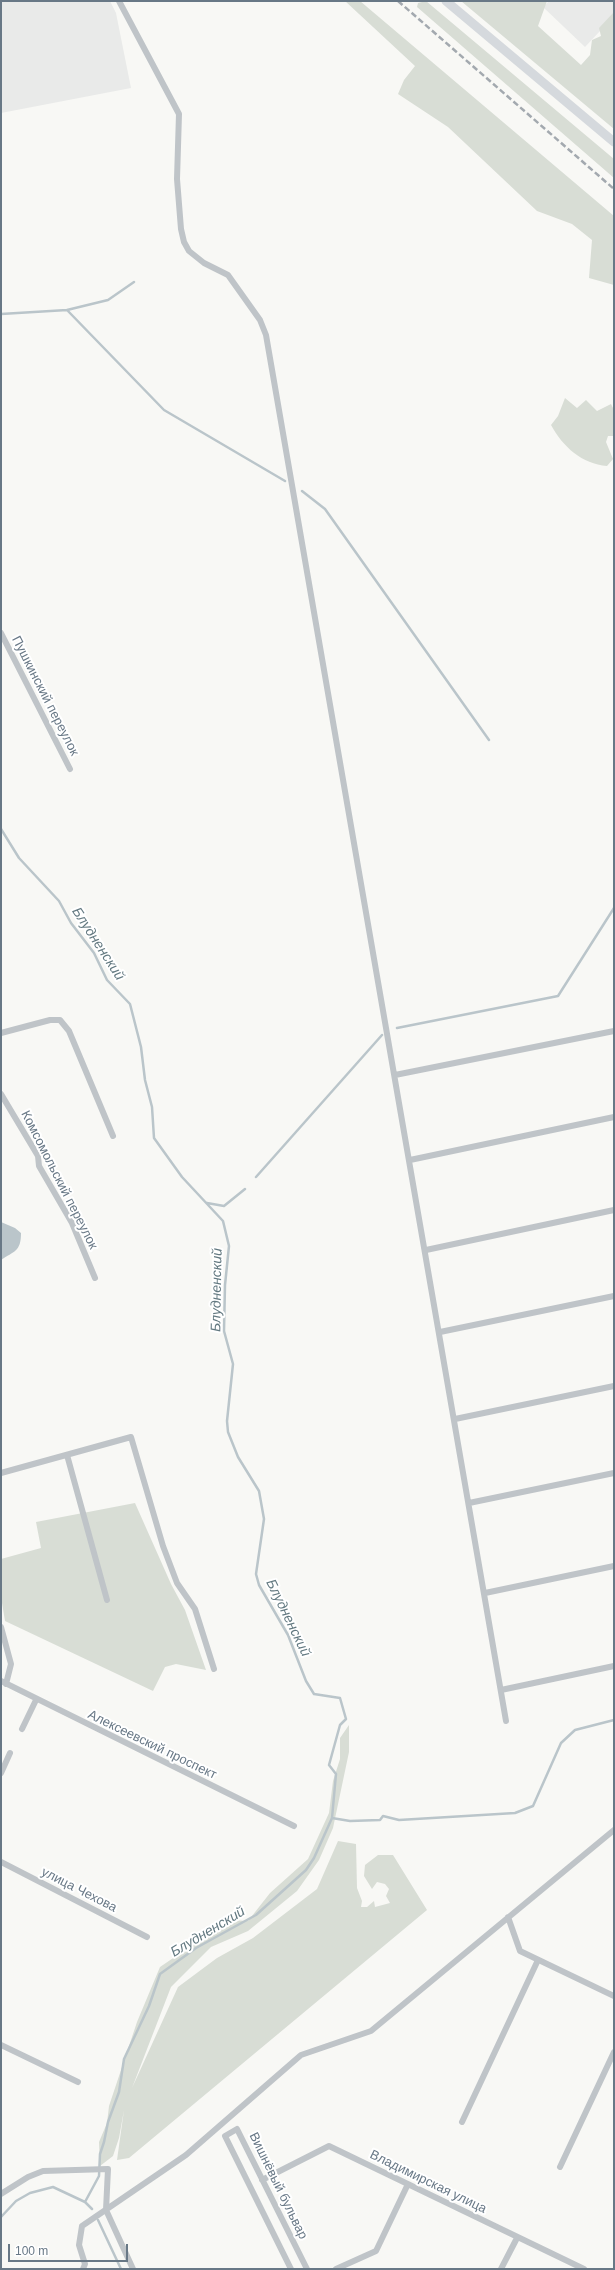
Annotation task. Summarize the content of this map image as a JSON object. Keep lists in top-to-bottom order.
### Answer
{
  "streets": {
    "street": [
      "Пушкинский переулок",
      "Комсомольский переулок",
      "Алексеевский проспект",
      "улица Чехова",
      "Владимирская улица",
      "Вишнёвый бульвар"
    ]
  },
  "crossings": [
    ["Владимирская улица", "Вишнёвый бульвар"]
  ],
  "water": ["Блудненский"],
  "scale_bar": "100 m"
}
